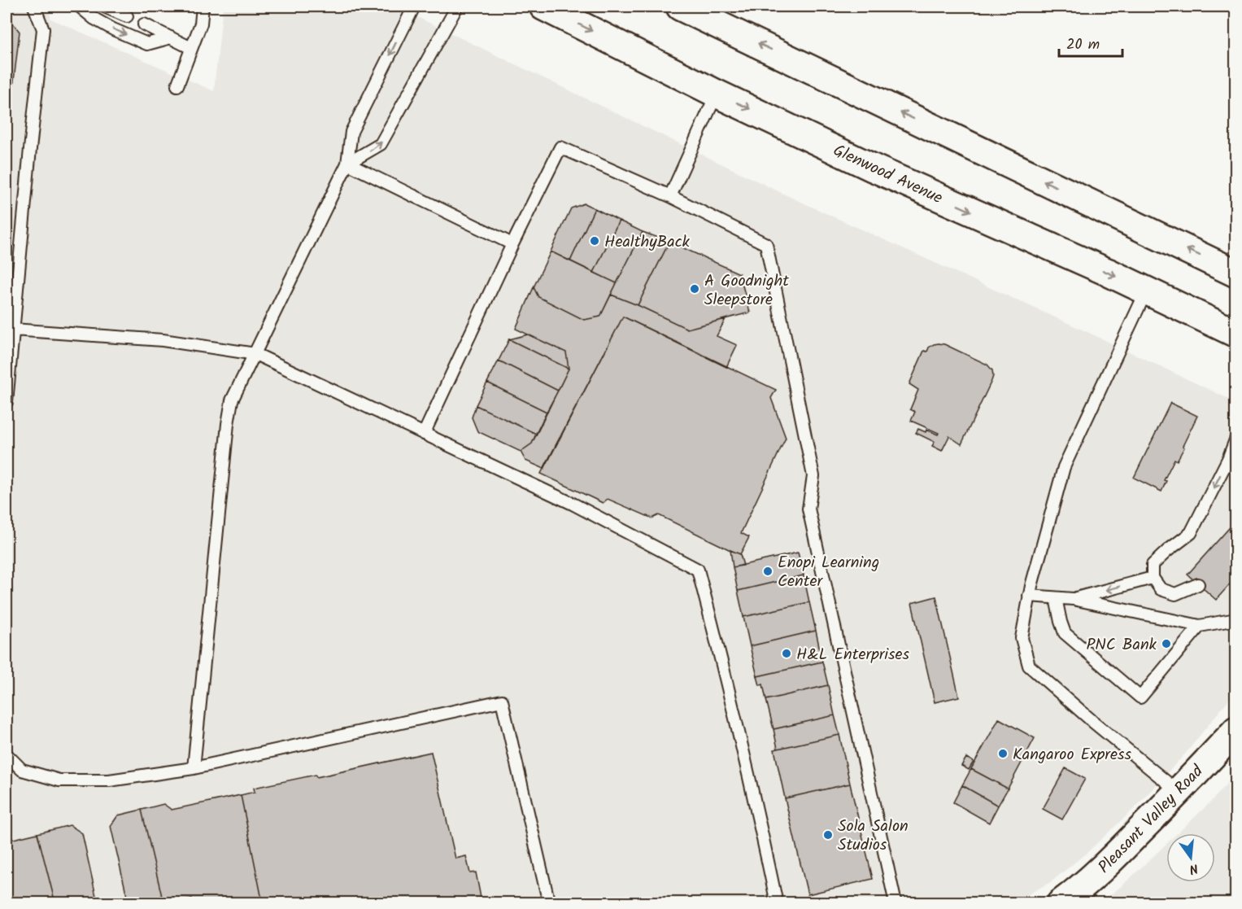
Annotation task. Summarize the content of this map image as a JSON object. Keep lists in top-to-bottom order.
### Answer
{
  "streets": {
    "main road": ["Glenwood Avenue", "Pleasant Valley Road"]
  },
  "places": [
    "HealthyBack",
    "A Goodnight Sleepstore",
    "Enopi Learning Center",
    "PNC Bank",
    "H&L Enterprises",
    "Kangaroo Express",
    "Sola Salon Studios"
  ],
  "scale_bar": "20 m",
  "north": "bottom"
}
